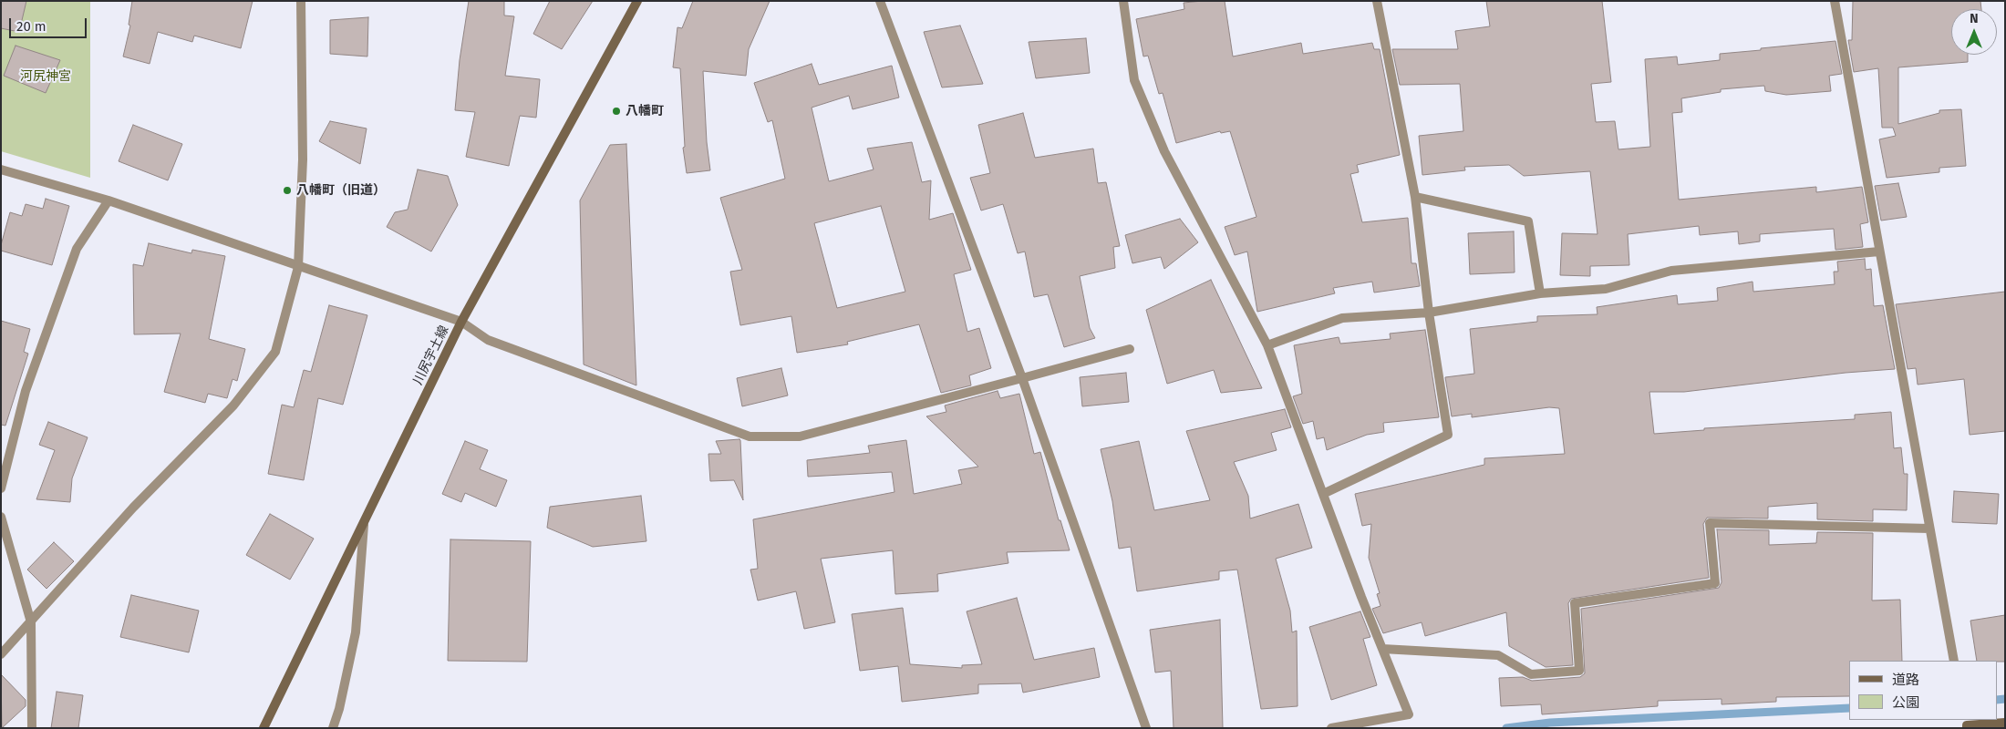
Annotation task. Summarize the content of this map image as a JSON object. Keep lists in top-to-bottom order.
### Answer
{
  "streets": {
    "main road": ["川尻宇土線"]
  },
  "parks": ["河尻神宮"],
  "places": ["八幡町", "八幡町（旧道）"],
  "legend": ["道路", "公園"],
  "scale_bar": "20 m",
  "north": "top"
}
